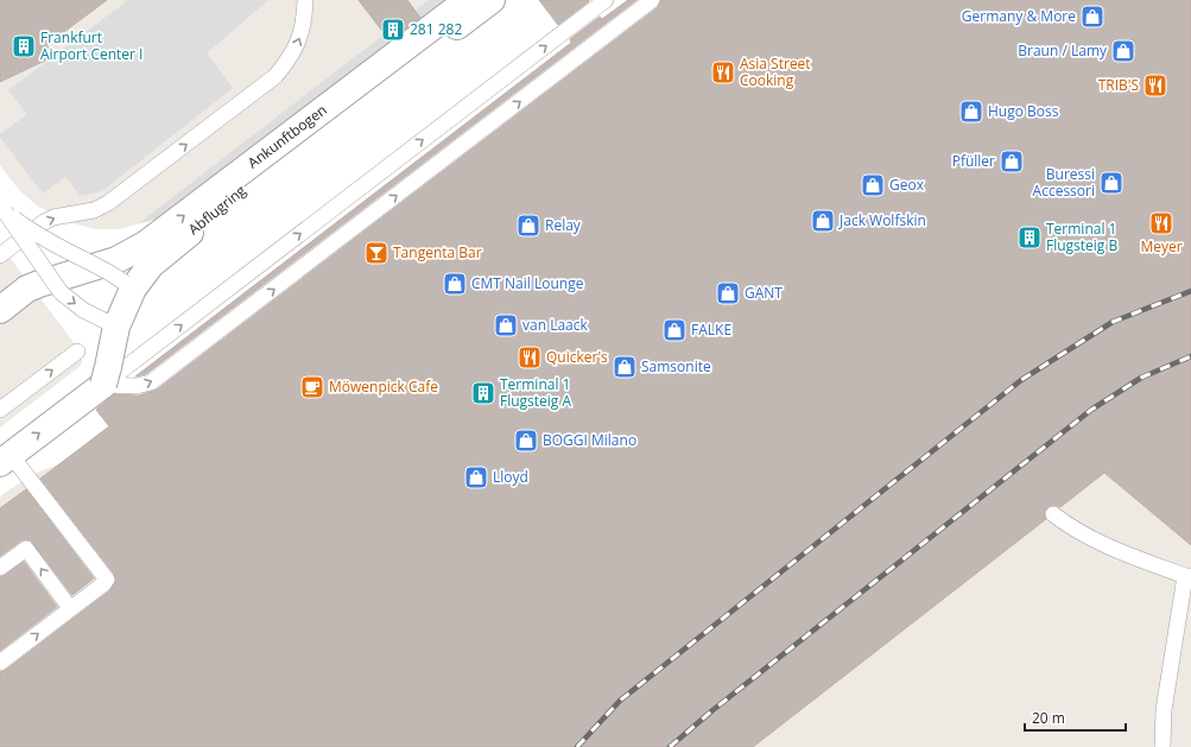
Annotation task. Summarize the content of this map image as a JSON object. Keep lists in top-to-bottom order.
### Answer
{
  "streets": {
    "street": ["Ankunftbogen", "Abflugring"]
  },
  "one_way": ["Ankunftbogen"],
  "places": {
    "shop": [
      "Germany & More",
      "Braun / Lamy",
      "Hugo Boss",
      "Pfüller",
      "Buressi Accessori",
      "Geox",
      "Jack Wolfskin",
      "Relay",
      "CMT Nail Lounge",
      "GANT",
      "van Laack",
      "FALKE",
      "Samsonite",
      "BOGGI Milano",
      "Lloyd"
    ],
    "building": [
      "281 282",
      "Frankfurt Airport Center I",
      "Terminal 1 Flugsteig B",
      "Terminal 1 Flugsteig A"
    ],
    "restaurant": [
      "Asia Street Cooking",
      "TRIB'S",
      "Meyer",
      "Quicker's"
    ],
    "bar": ["Tangenta Bar"],
    "cafe": ["Möwenpick Cafe"]
  },
  "scale_bar": "20 m"
}
